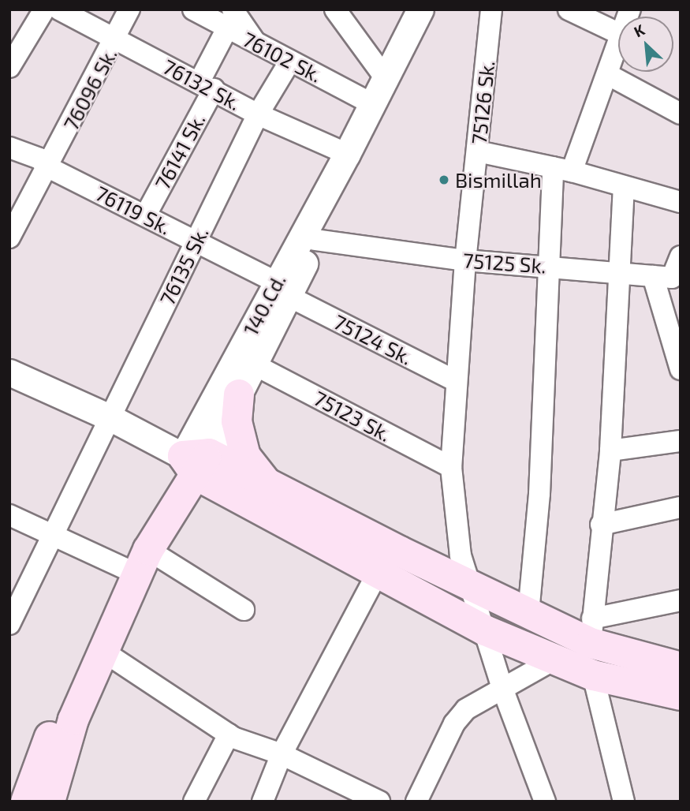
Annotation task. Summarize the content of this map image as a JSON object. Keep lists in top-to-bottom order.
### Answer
{
  "streets": {
    "street": [
      "76102 Sk.",
      "76132 Sk.",
      "76096 Sk.",
      "75126 Sk.",
      "76141 Sk.",
      "76119 Sk.",
      "75125 Sk.",
      "76135 Sk.",
      "140.Cd.",
      "75124 Sk.",
      "75123 Sk."
    ]
  },
  "crossings": [
    ["76102 Sk.", "76141 Sk."],
    ["76102 Sk.", "76135 Sk."],
    ["76102 Sk.", "140.Cd."],
    ["76132 Sk.", "76096 Sk."],
    ["76132 Sk.", "76141 Sk."],
    ["76132 Sk.", "76135 Sk."],
    ["76132 Sk.", "140.Cd."],
    ["76096 Sk.", "76119 Sk."],
    ["75126 Sk.", "75125 Sk."],
    ["75126 Sk.", "75124 Sk."],
    ["75126 Sk.", "75123 Sk."],
    ["76141 Sk.", "76119 Sk."],
    ["76119 Sk.", "76135 Sk."],
    ["76119 Sk.", "140.Cd."],
    ["76119 Sk.", "75124 Sk."],
    ["75125 Sk.", "140.Cd."],
    ["140.Cd.", "75124 Sk."],
    ["140.Cd.", "75123 Sk."]
  ],
  "places": ["Bismillah"],
  "north": "top left"
}
